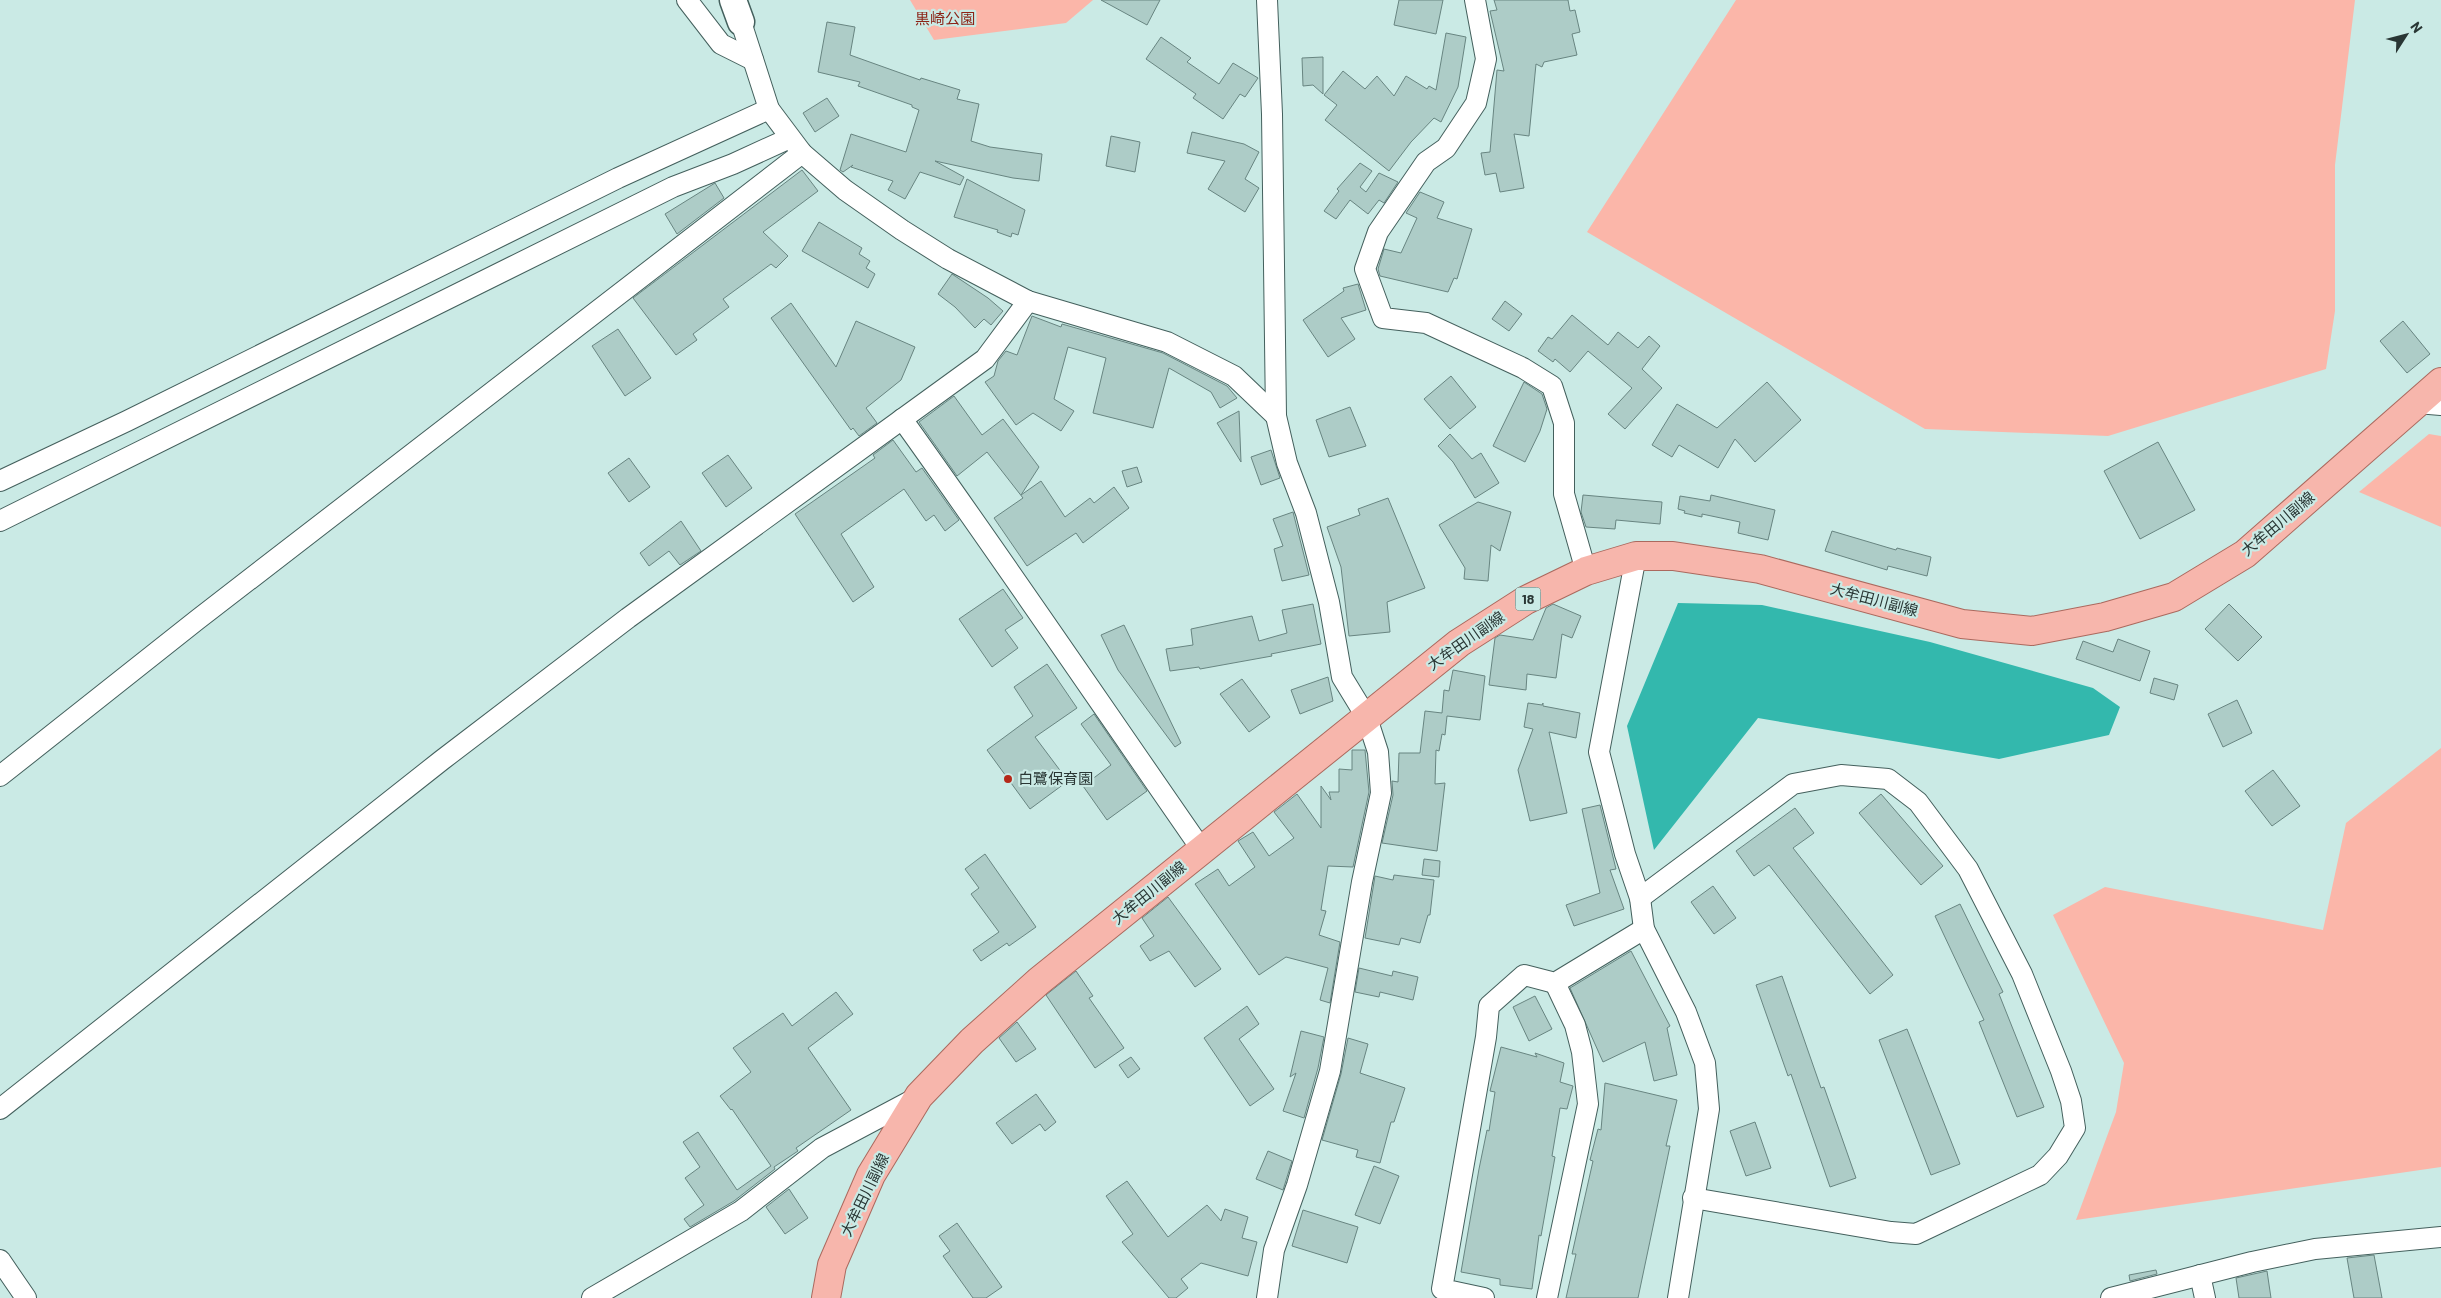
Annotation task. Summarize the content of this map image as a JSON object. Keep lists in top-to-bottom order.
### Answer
{
  "streets": {
    "main road": ["大牟田川副線", "18"]
  },
  "parks": ["黒崎公園"],
  "places": ["白鷺保育園"],
  "north": "top right"
}
